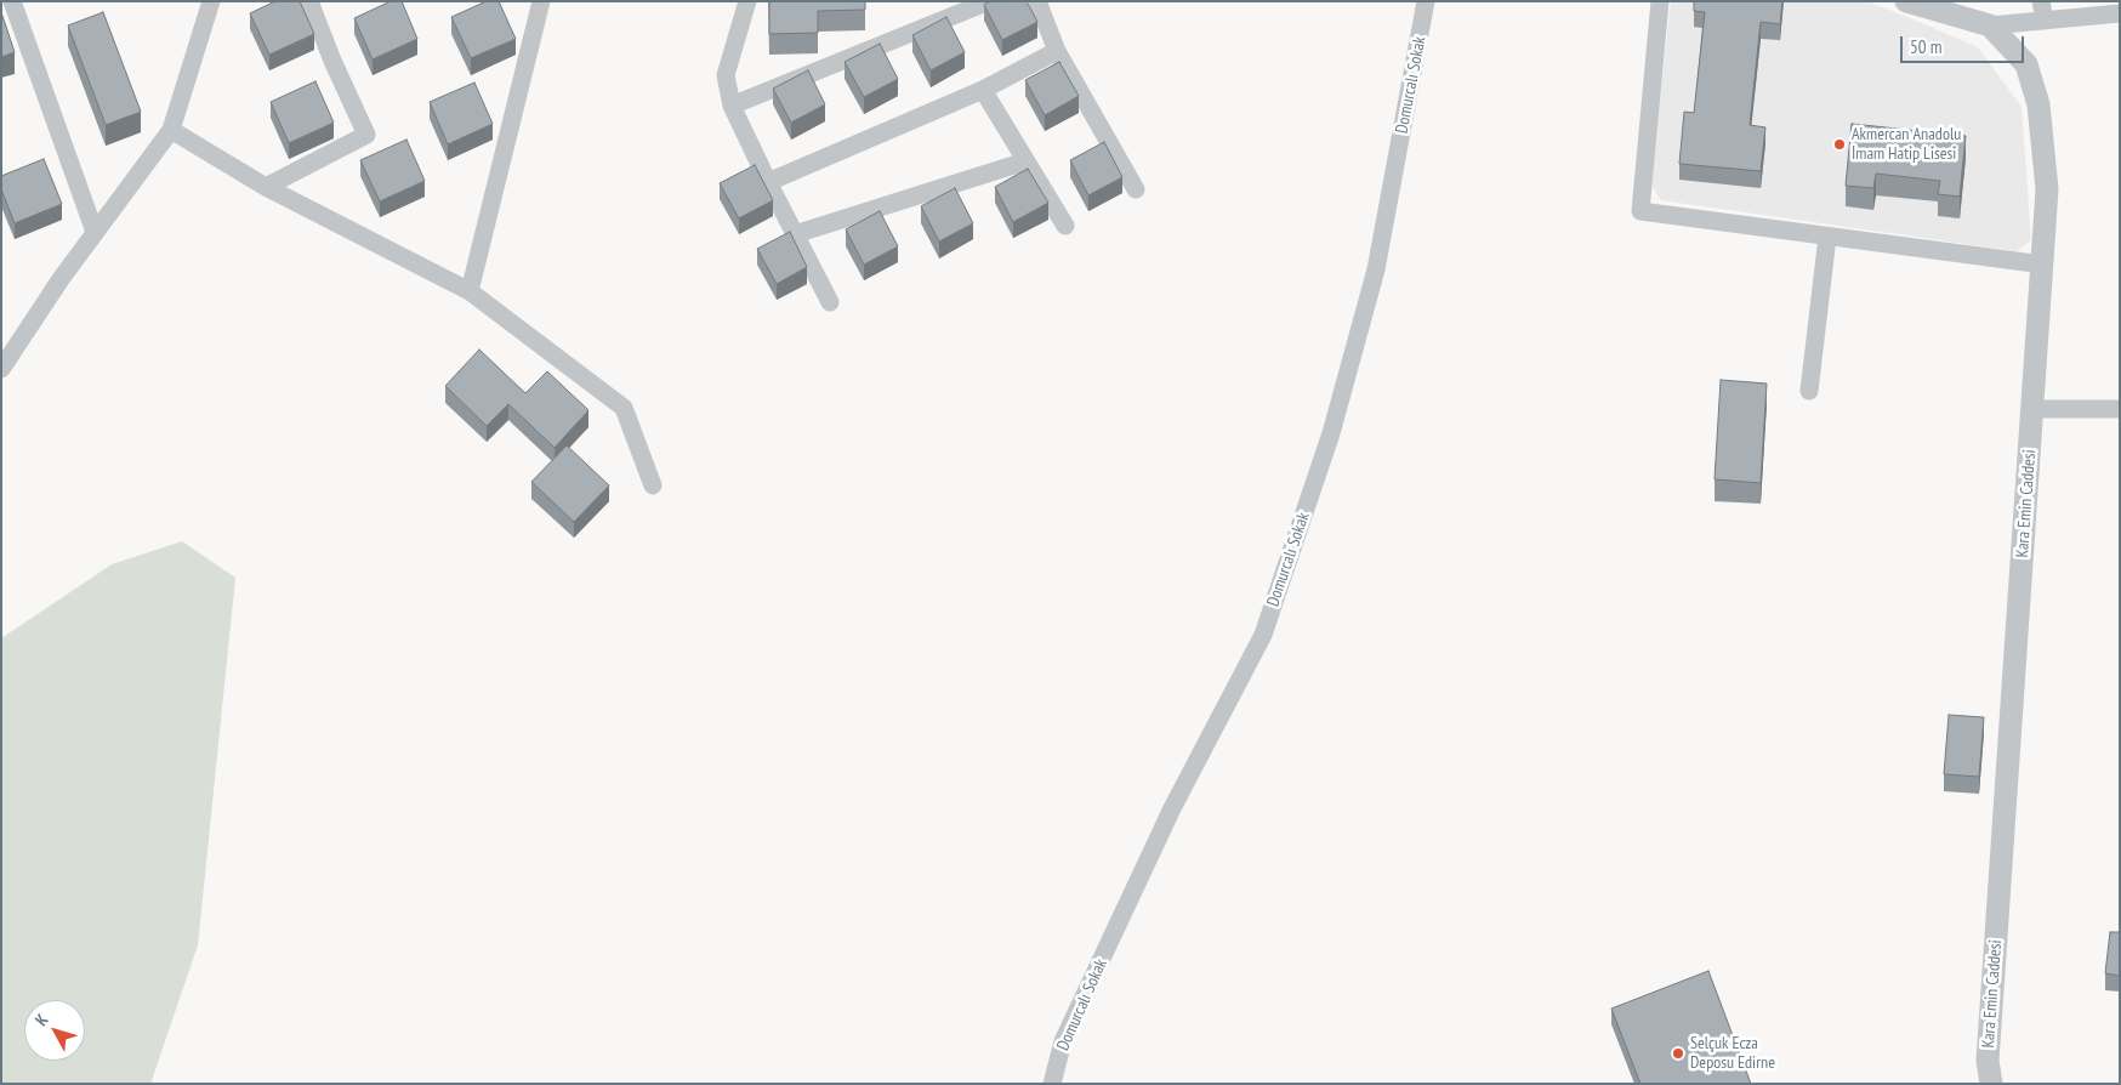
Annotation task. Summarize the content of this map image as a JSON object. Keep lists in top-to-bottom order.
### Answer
{
  "streets": {
    "street": ["Domurcalı Sokak", "Kara Emin Caddesi"]
  },
  "places": ["Akmercan Anadolu İmam Hatip Lisesi", "Selçuk Ecza Deposu Edirne"],
  "scale_bar": "50 m",
  "north": "top left"
}
